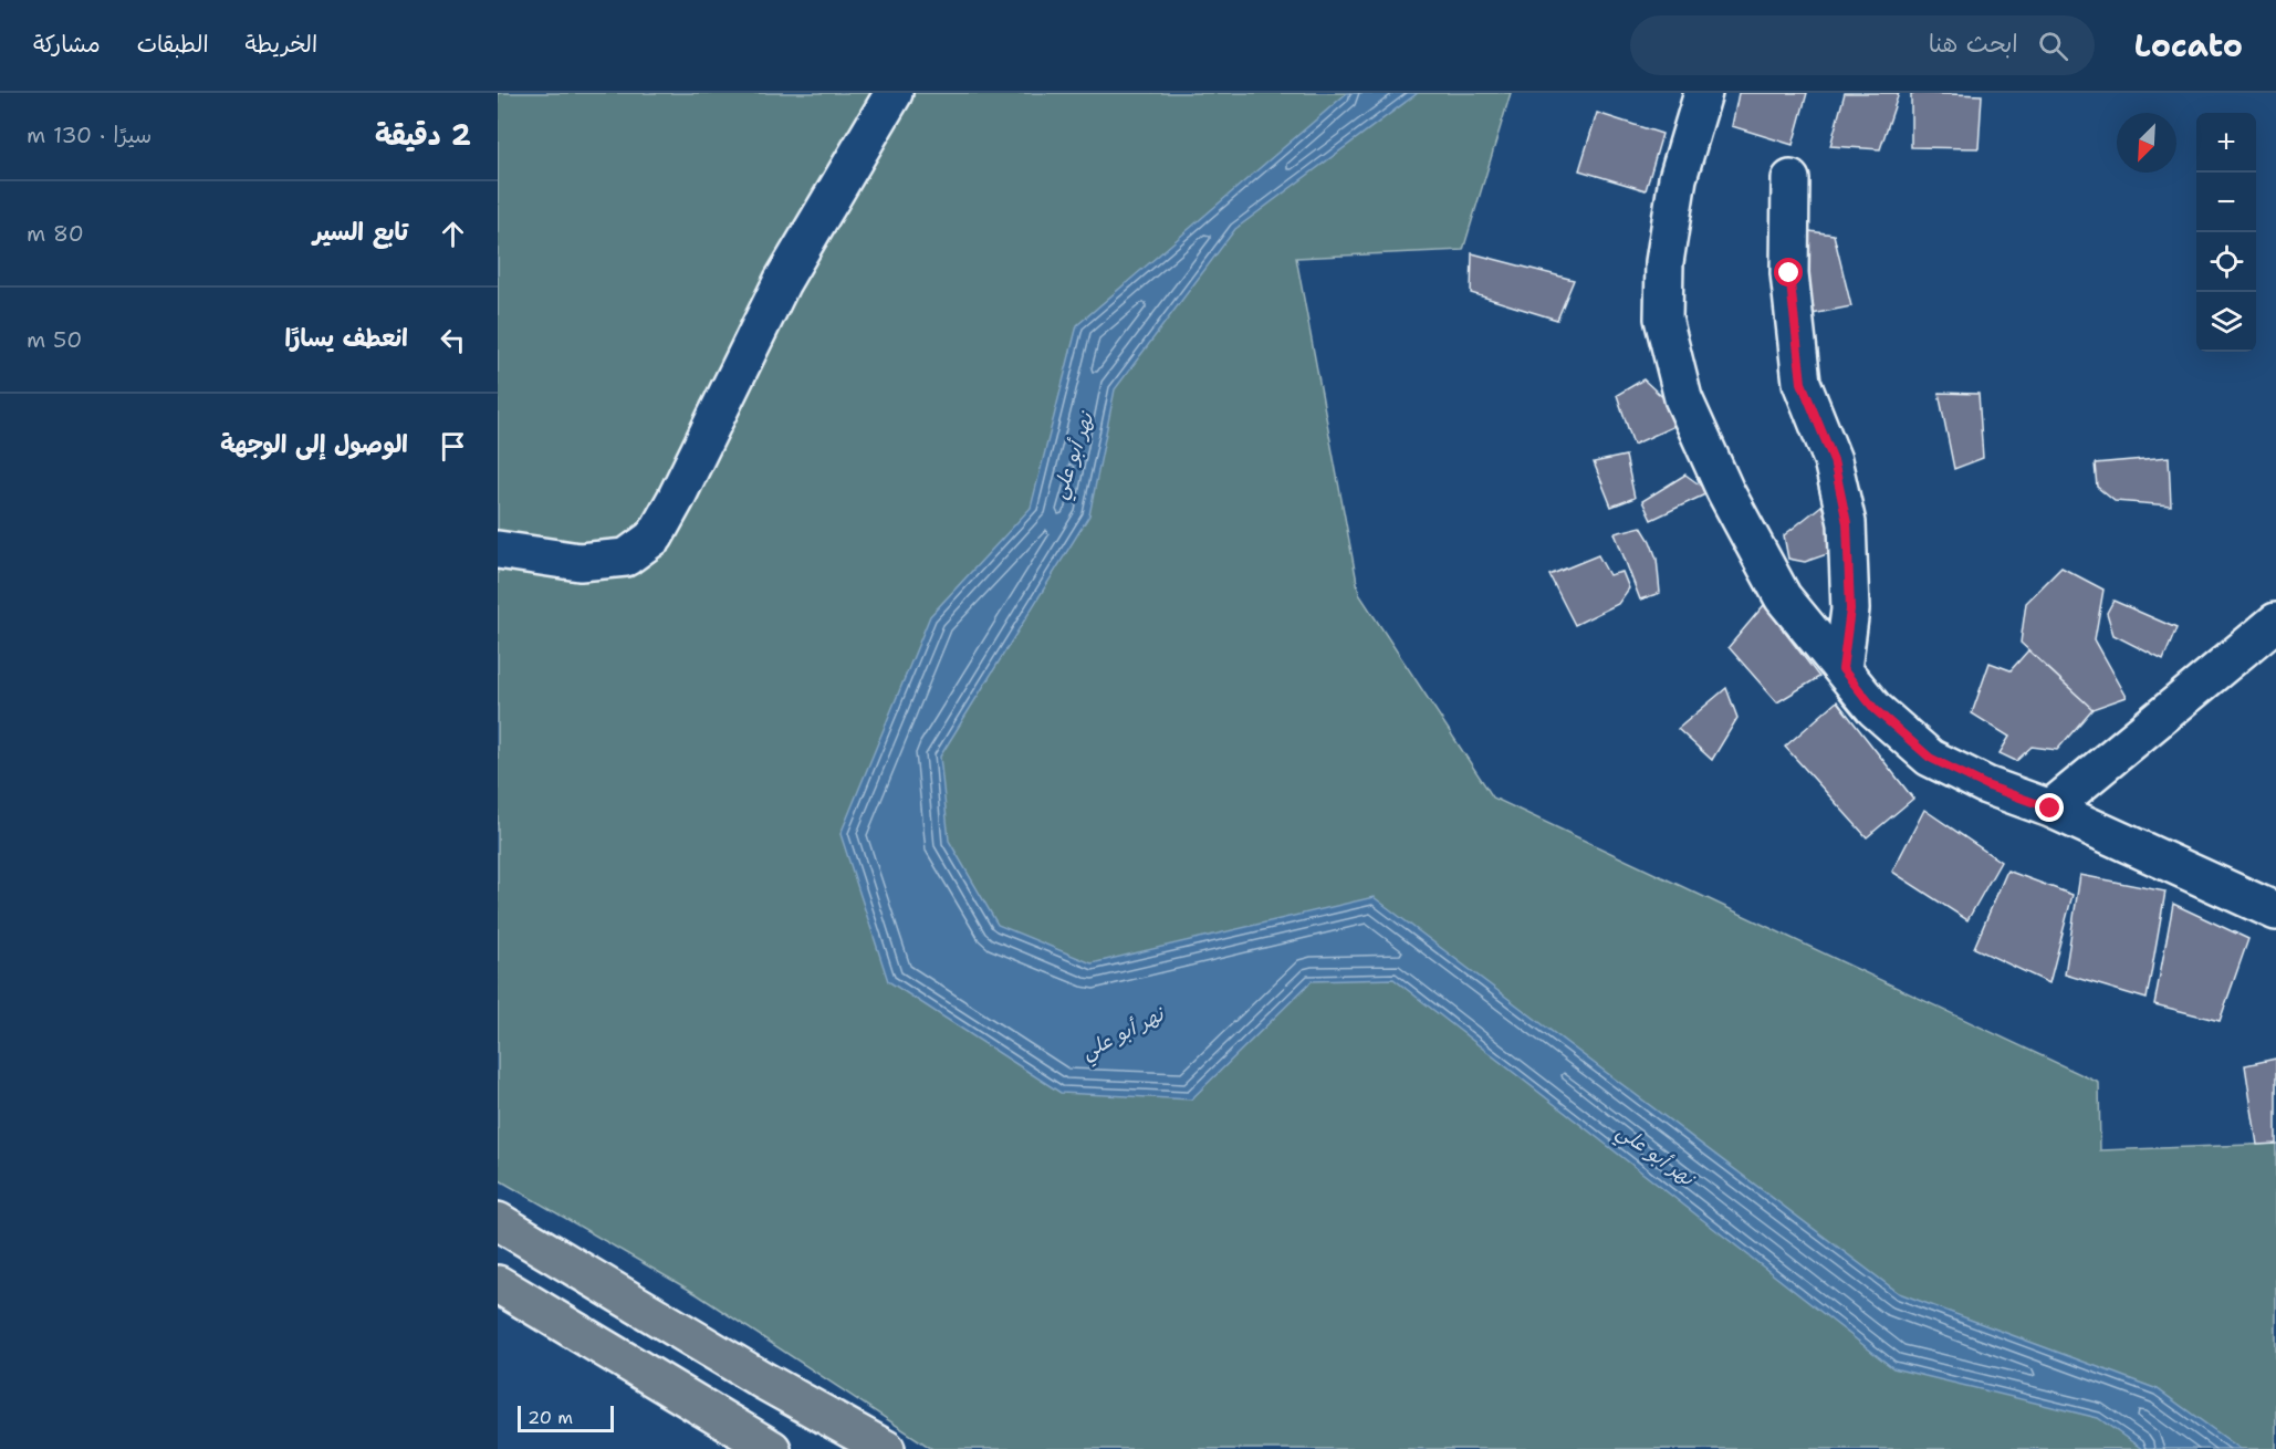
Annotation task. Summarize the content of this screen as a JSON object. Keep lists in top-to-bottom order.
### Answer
{
  "water": ["نهر أبو علي"],
  "scale_bar": "20 m",
  "north": "bottom left",
  "page": {
    "header": "Locato",
    "search": "ابحث هنا",
    "nav": ["الخريطة", "الطبقات", "مشاركة"],
    "heading": ["2 دقيقة", "سيرًا · 130 m"],
    "map_buttons": ["+", "−"],
    "list": [
      ["تابع السير", "80 m"],
      ["انعطف يسارًا", "50 m"],
      "الوصول إلى الوجهة"
    ],
    "scale": "20 m"
  }
}
